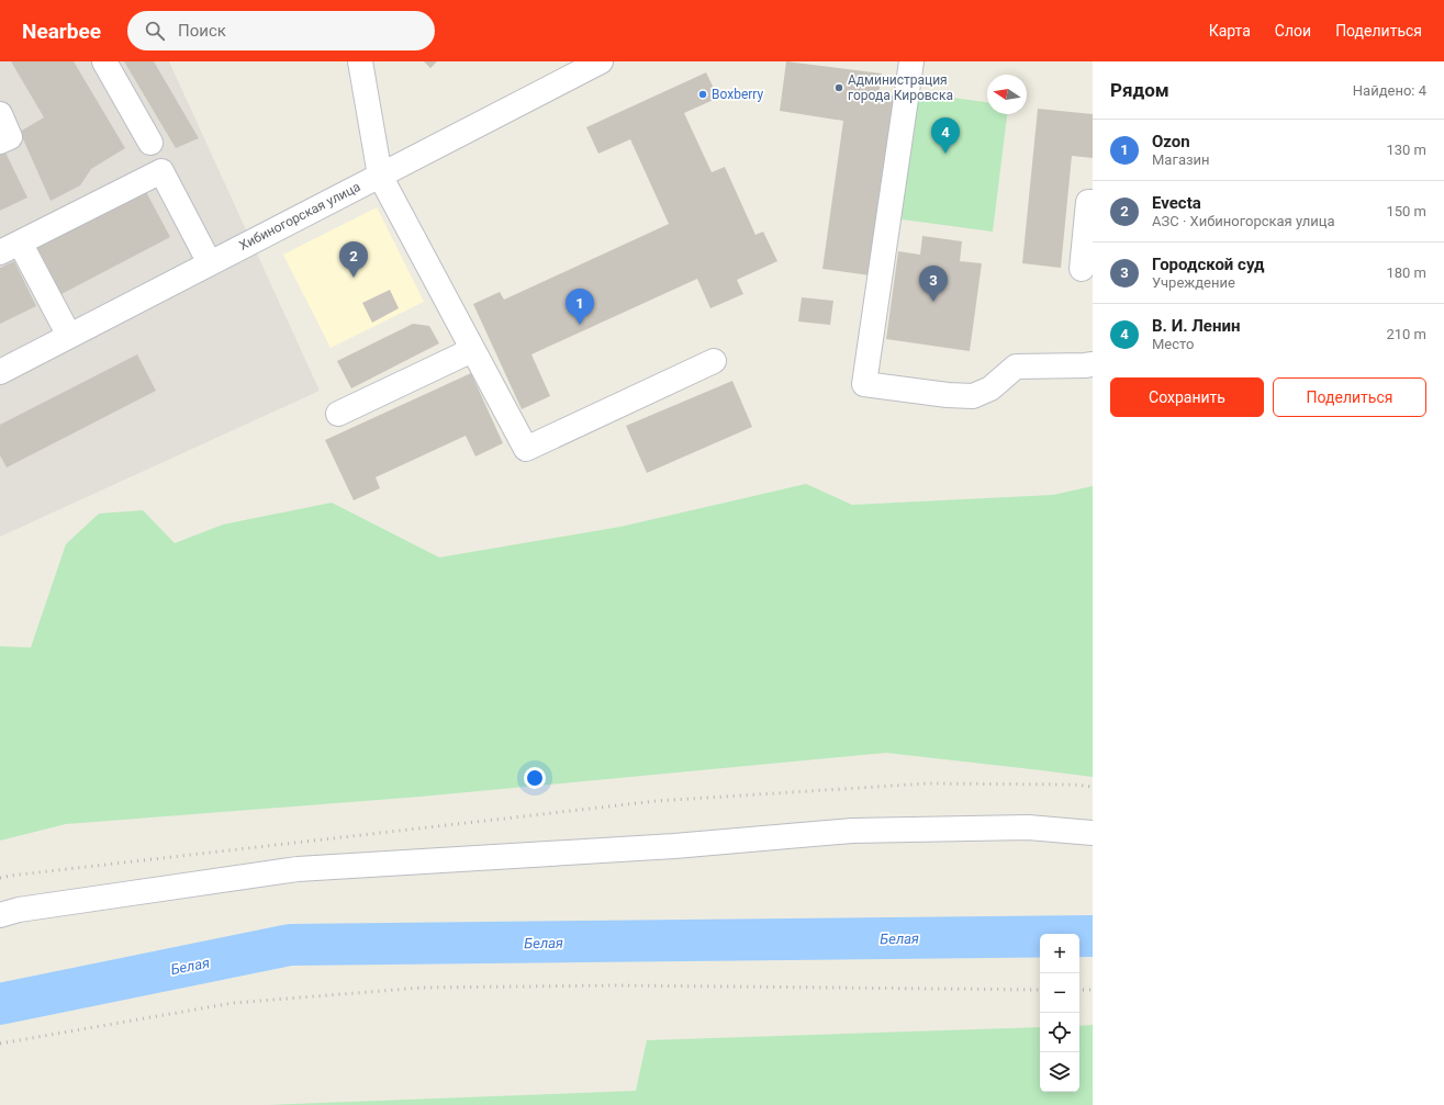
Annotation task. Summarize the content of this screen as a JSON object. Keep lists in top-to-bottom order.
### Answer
{
  "streets": {
    "street": ["Хибиногорская улица"]
  },
  "water": ["Белая"],
  "places": ["Администрация города Кировска", "Boxberry"],
  "north": "left",
  "page": {
    "header": "Nearbee",
    "search": "Поиск",
    "nav": ["Карта", "Слои", "Поделиться"],
    "heading": ["Рядом", "Найдено: 4"],
    "pins": [
      "4",
      "2",
      "3",
      "1"
    ],
    "list": [
      {
        "mark": "1",
        "name": "Ozon",
        "note": "Магазин",
        "value": "130 m"
      },
      {
        "mark": "2",
        "name": "Evecta",
        "note": "АЗС · Хибиногорская улица",
        "value": "150 m"
      },
      {
        "mark": "3",
        "name": "Городской суд",
        "note": "Учреждение",
        "value": "180 m"
      },
      {
        "mark": "4",
        "name": "В. И. Ленин",
        "note": "Место",
        "value": "210 m"
      }
    ],
    "buttons": ["Сохранить", "Поделиться"],
    "map_buttons": ["+", "−"]
  }
}
